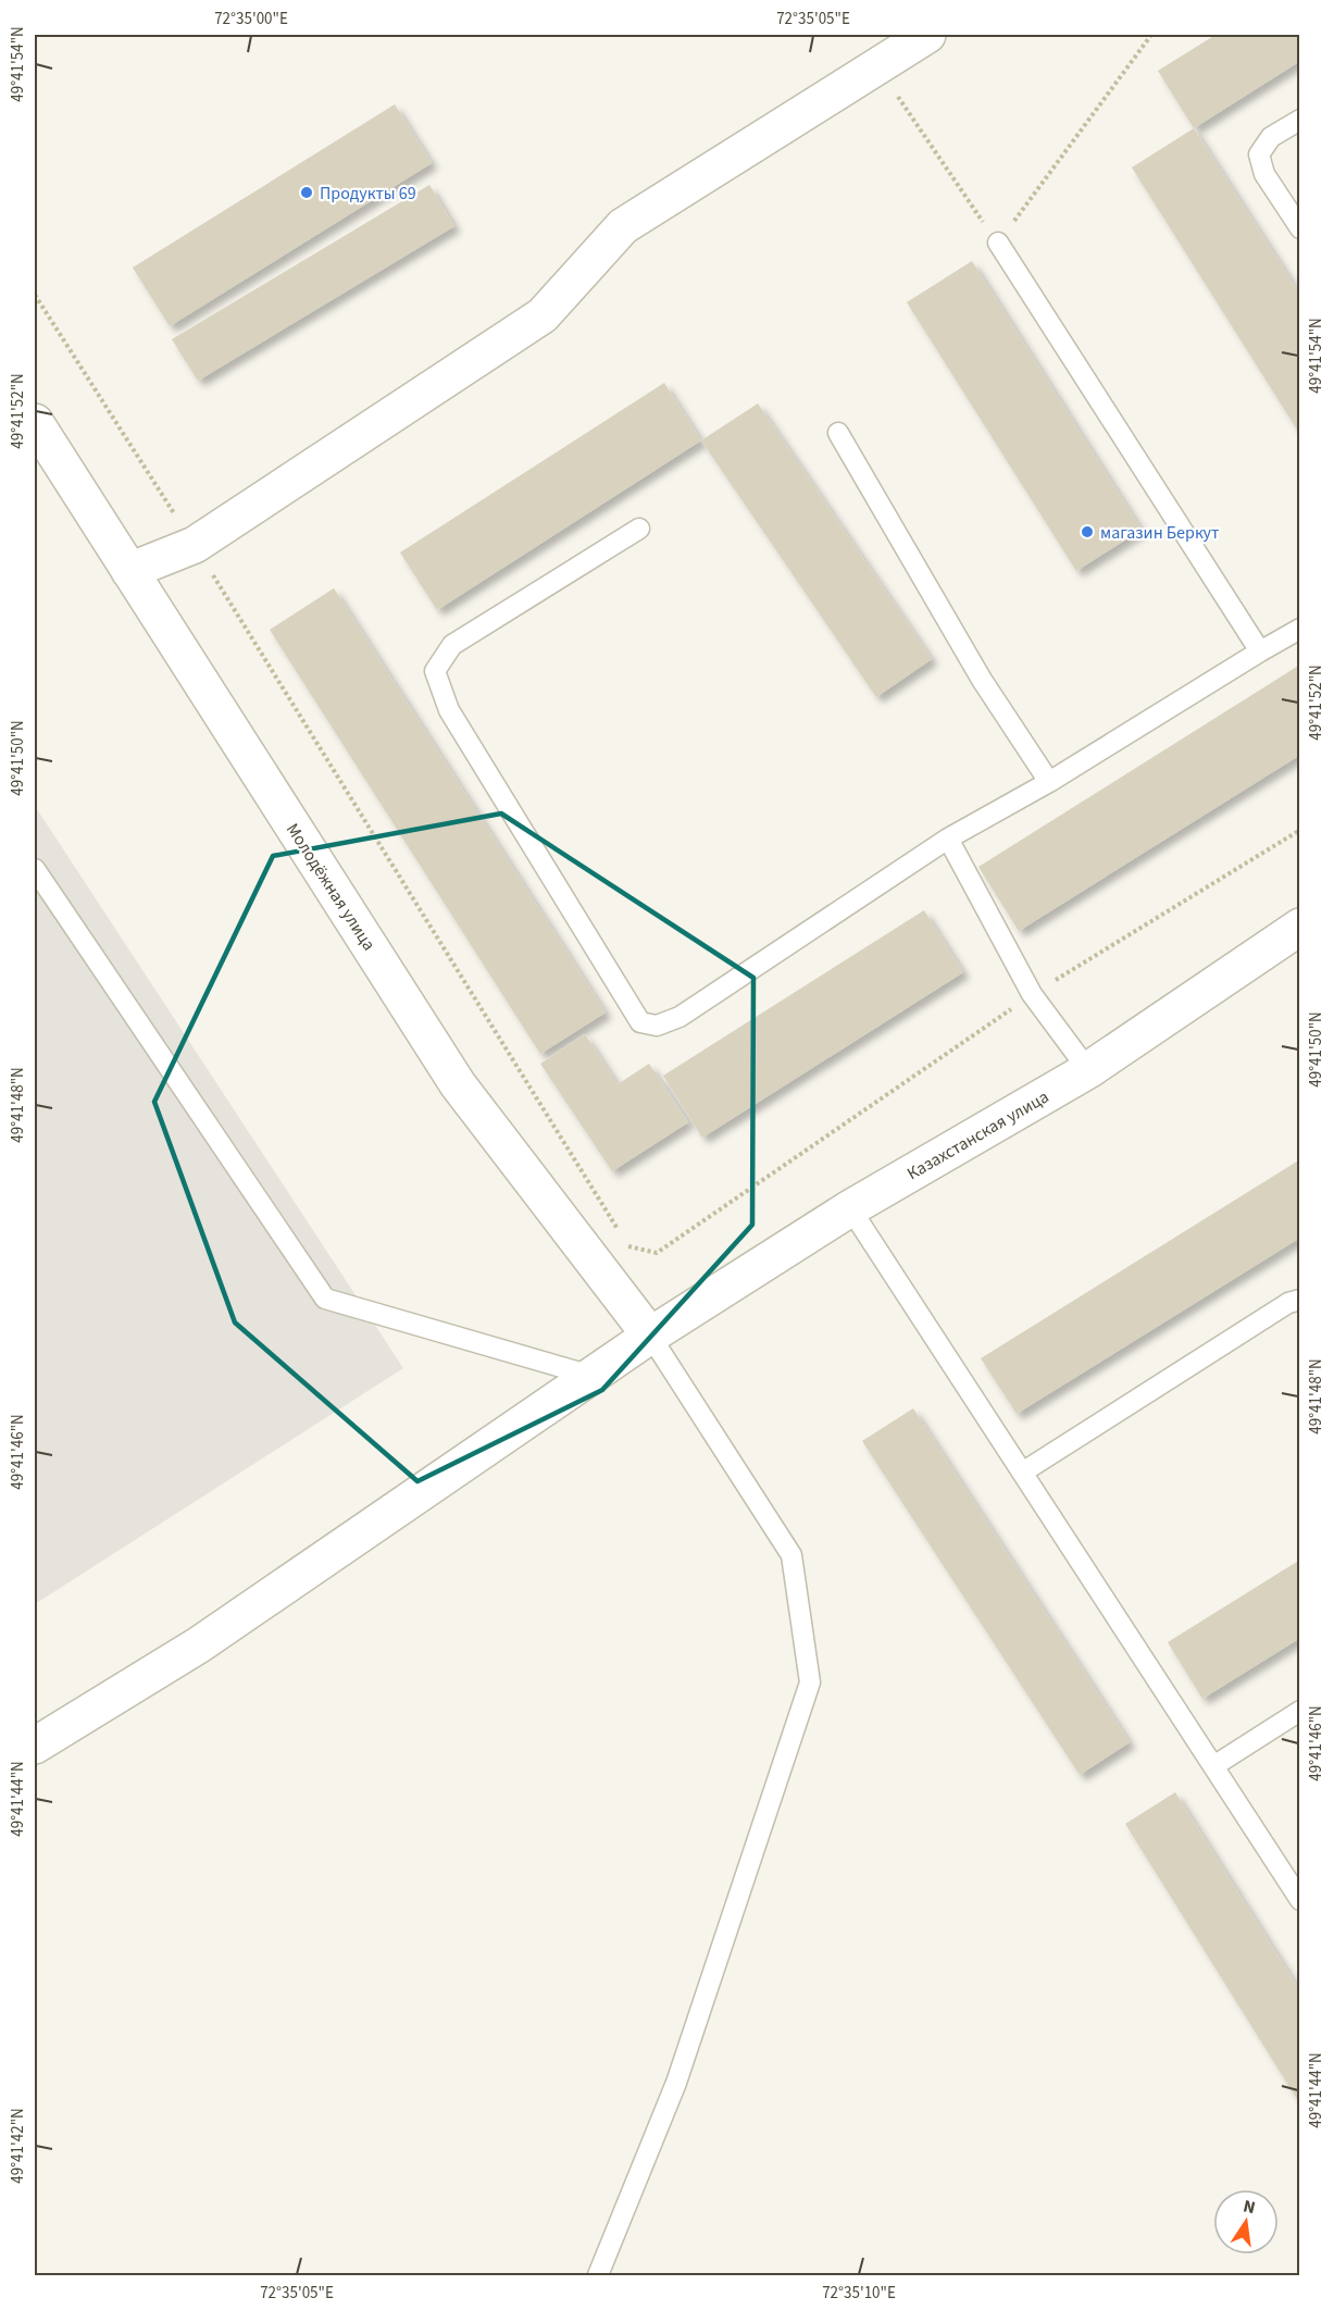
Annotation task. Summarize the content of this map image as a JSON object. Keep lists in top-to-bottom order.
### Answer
{
  "streets": {
    "street": ["Молодёжная улица", "Казахстанская улица"]
  },
  "crossings": [
    ["Молодёжная улица", "Казахстанская улица"]
  ],
  "places": ["Продукты 69", "магазин Беркут"],
  "north": "top",
  "coordinates": [
    "72°35'00\"E",
    "72°35'05\"E",
    "49°41'54\"N",
    "49°41'52\"N",
    "49°41'50\"N",
    "49°41'48\"N",
    "49°41'46\"N",
    "49°41'44\"N",
    "49°41'42\"N",
    "72°35'10\"E"
  ]
}
